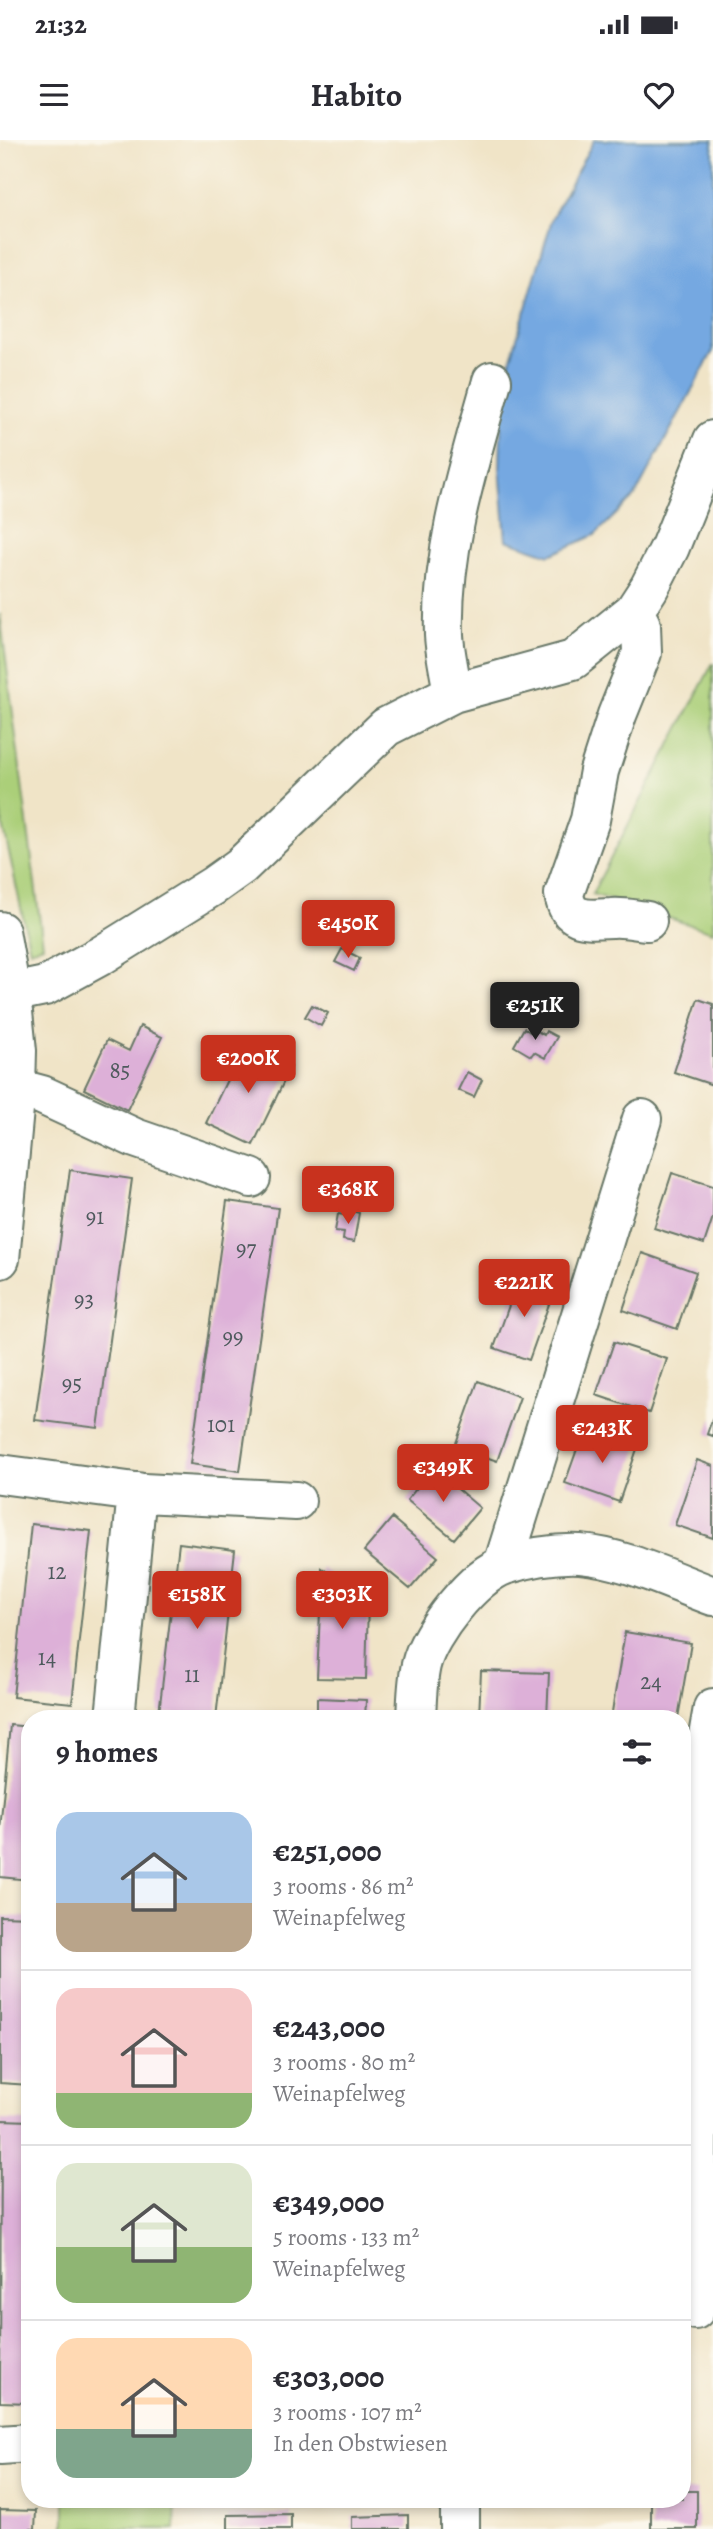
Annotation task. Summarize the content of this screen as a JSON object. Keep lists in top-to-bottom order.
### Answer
{
  "house_numbers": [
    "85",
    "91",
    "97",
    "93",
    "99",
    "95",
    "101",
    "12",
    "14",
    "11",
    "24"
  ],
  "page": {
    "status": "21:32",
    "header": "Habito",
    "price": [
      "€450K",
      "€251K",
      "€200K",
      "€368K",
      "€221K",
      "€243K",
      "€349K",
      "€158K",
      "€303K"
    ],
    "heading": "9 homes",
    "list": [
      {
        "name": "€251,000",
        "note": "3 rooms · 86 m² · Weinapfelweg"
      },
      {
        "name": "€243,000",
        "note": "3 rooms · 80 m² · Weinapfelweg"
      },
      {
        "name": "€349,000",
        "note": "5 rooms · 133 m² · Weinapfelweg"
      },
      {
        "name": "€303,000",
        "note": "3 rooms · 107 m² · In den Obstwiesen"
      }
    ]
  }
}
